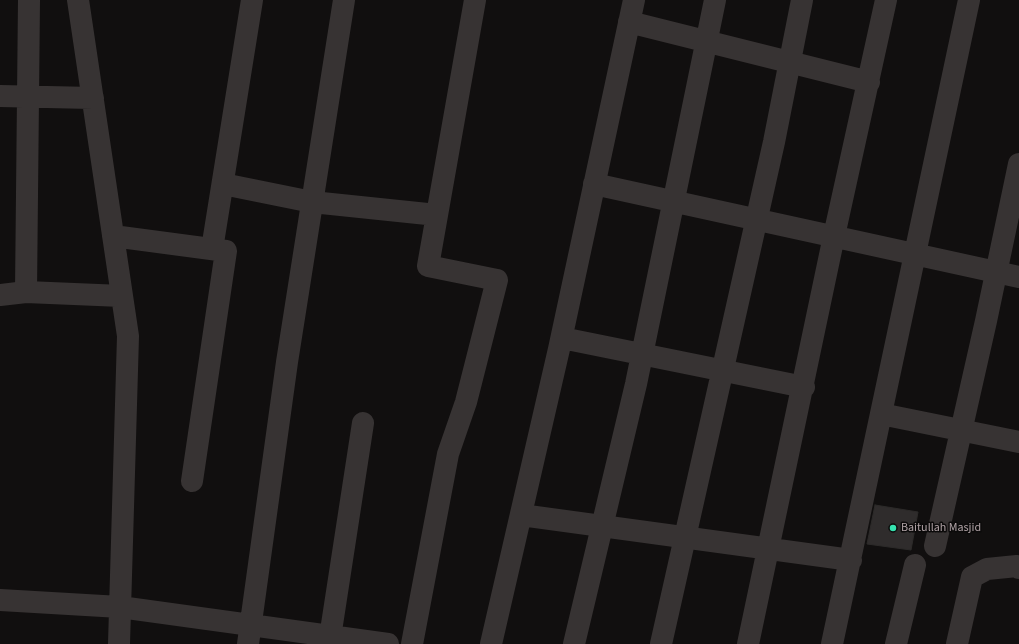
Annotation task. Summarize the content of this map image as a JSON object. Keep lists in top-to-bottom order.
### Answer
{
  "places": ["Baitullah Masjid"]
}
